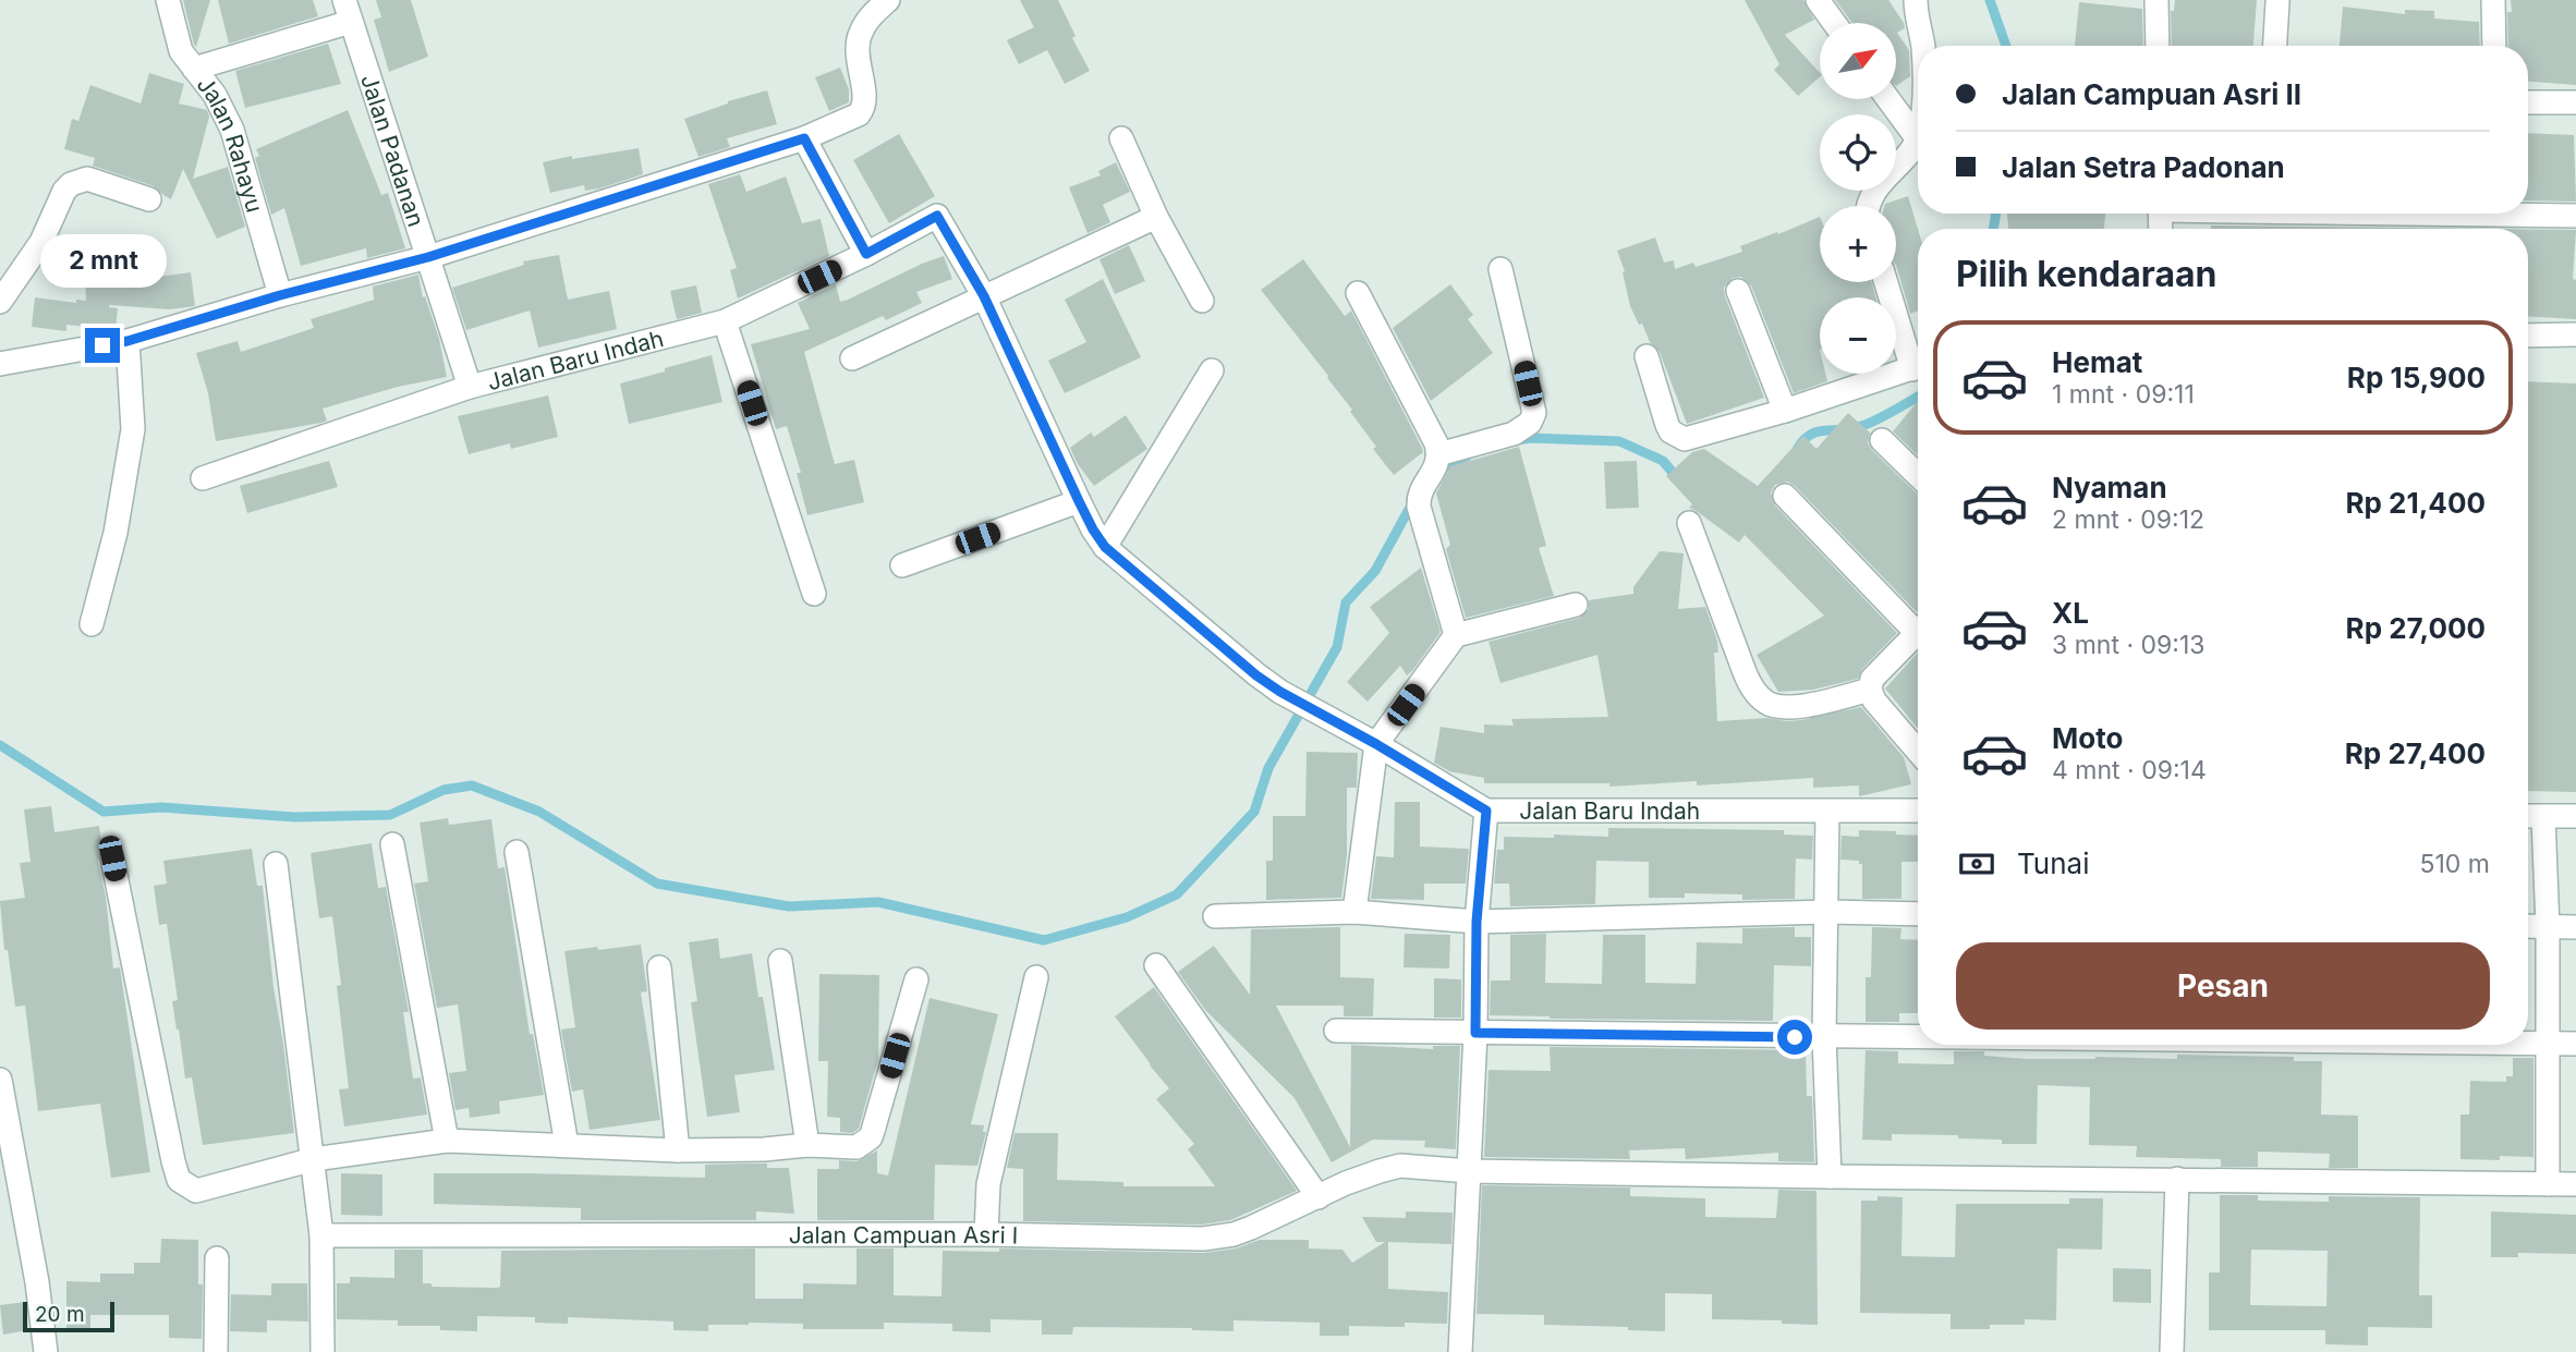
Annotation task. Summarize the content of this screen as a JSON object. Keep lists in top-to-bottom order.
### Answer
{
  "streets": {
    "street": [
      "Jalan Rahayu",
      "Jalan Padanan",
      "Jalan Baru Indah",
      "Jalan Campuan Asri I"
    ]
  },
  "crossings": [
    ["Jalan Padanan", "Jalan Baru Indah"]
  ],
  "scale_bar": "20 m",
  "north": "top right",
  "page": {
    "map_buttons": ["+", "−"],
    "banner": ["Jalan Campuan Asri II", "Jalan Setra Padonan"],
    "heading": "Pilih kendaraan",
    "bubble": "2 mnt",
    "list": [
      {
        "name": "Hemat",
        "note": "1 mnt · 09:11",
        "value": "Rp 15,900"
      },
      {
        "name": "Nyaman",
        "note": "2 mnt · 09:12",
        "value": "Rp 21,400"
      },
      {
        "name": "XL",
        "note": "3 mnt · 09:13",
        "value": "Rp 27,000"
      },
      {
        "name": "Moto",
        "note": "4 mnt · 09:14",
        "value": "Rp 27,400"
      }
    ],
    "pay": ["Tunai", "510 m"],
    "buttons": "Pesan",
    "scale": "20 m"
  }
}
